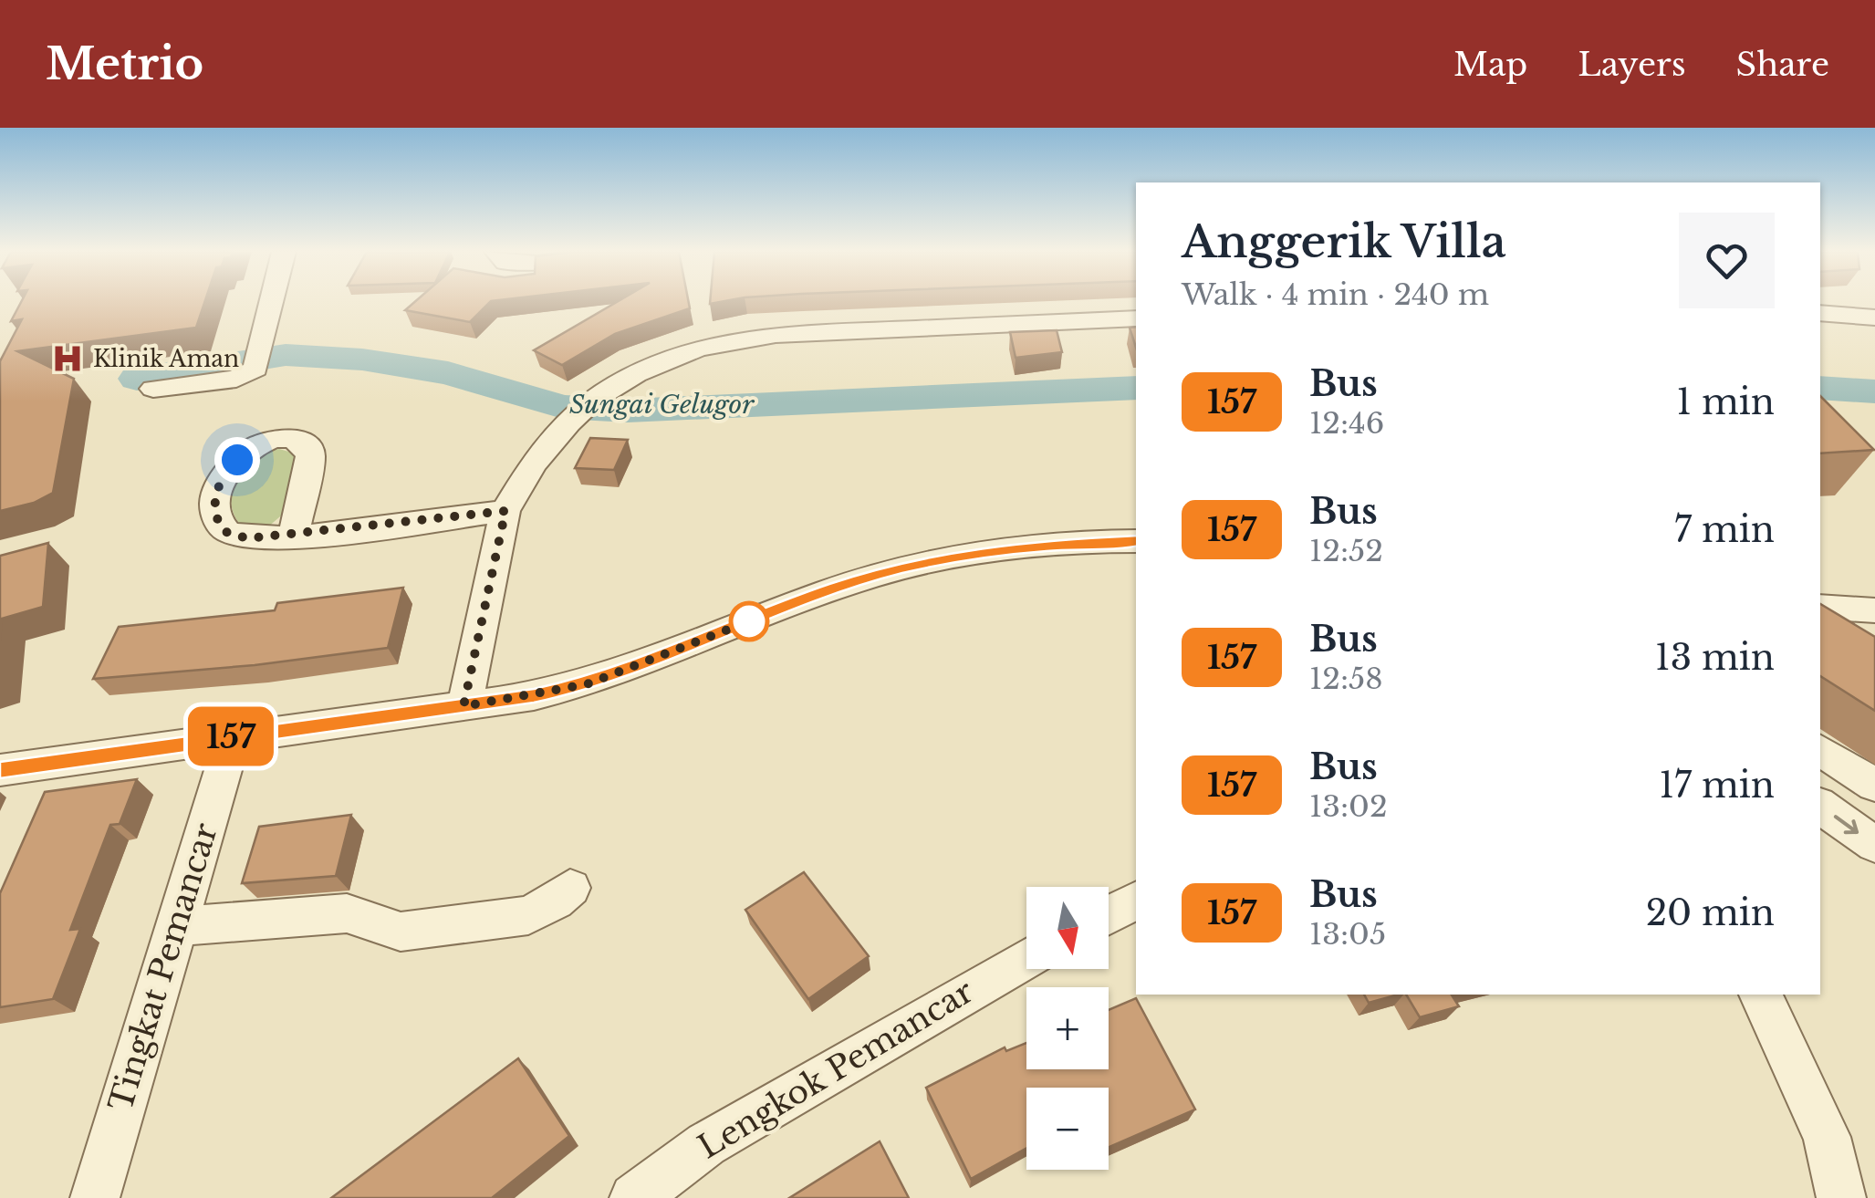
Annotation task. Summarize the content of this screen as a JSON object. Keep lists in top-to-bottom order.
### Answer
{
  "streets": {
    "street": ["Tingkat Pemancar", "Lengkok Pemancar"]
  },
  "water": ["Sungai Gelugor"],
  "places": {
    "hospital": ["Klinik Aman"]
  },
  "lines": ["bus line 157"],
  "north": "bottom",
  "page": {
    "header": "Metrio",
    "nav": ["Map", "Layers", "Share"],
    "on_map": "157",
    "heading": ["Anggerik Villa", "Walk · 4 min · 240 m"],
    "list": [
      {
        "mark": "157",
        "name": "Bus",
        "note": "12:46",
        "value": "1 min"
      },
      {
        "mark": "157",
        "name": "Bus",
        "note": "12:52",
        "value": "7 min"
      },
      {
        "mark": "157",
        "name": "Bus",
        "note": "12:58",
        "value": "13 min"
      },
      {
        "mark": "157",
        "name": "Bus",
        "note": "13:02",
        "value": "17 min"
      },
      {
        "mark": "157",
        "name": "Bus",
        "note": "13:05",
        "value": "20 min"
      }
    ],
    "map_buttons": ["+", "−"]
  }
}
